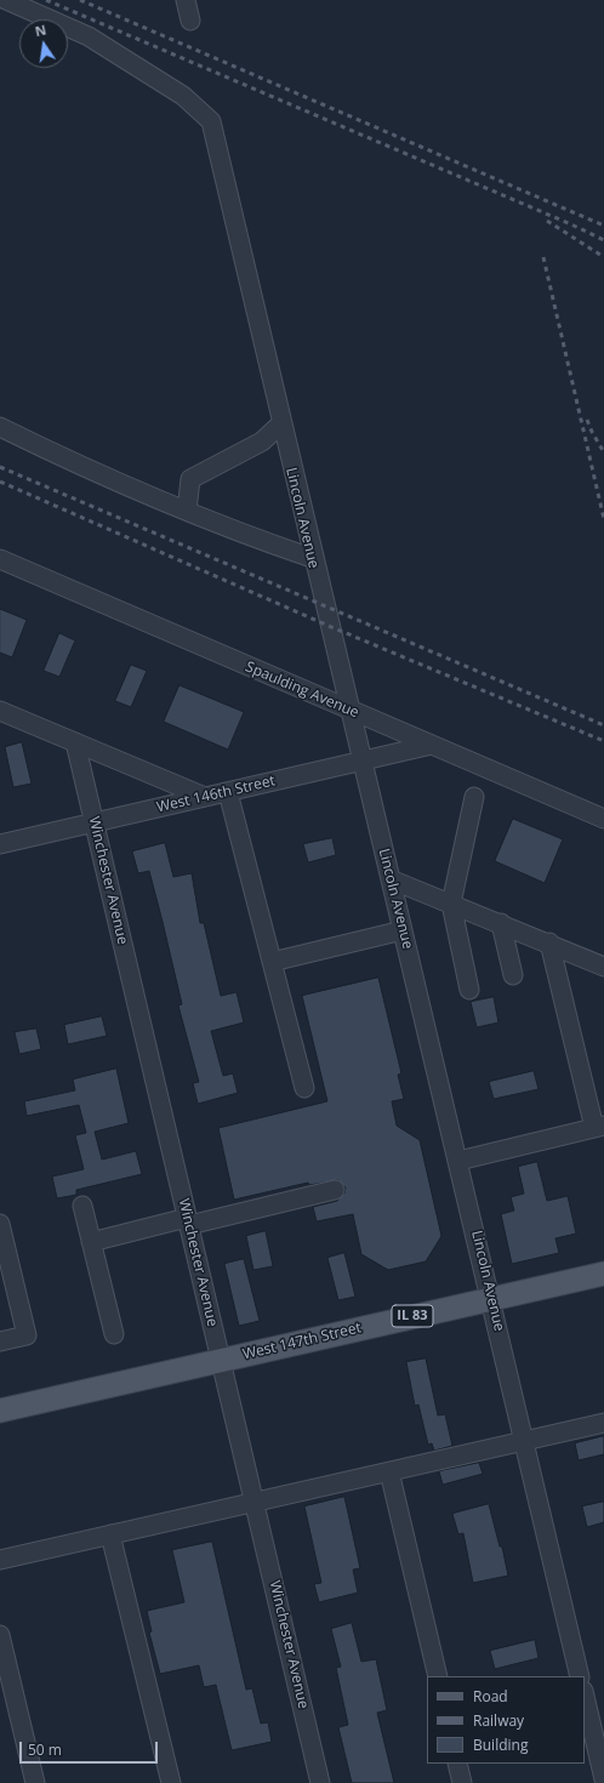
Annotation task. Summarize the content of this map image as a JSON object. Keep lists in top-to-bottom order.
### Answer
{
  "streets": {
    "main road": ["IL 83", "West 147th Street"],
    "street": [
      "Lincoln Avenue",
      "Spaulding Avenue",
      "West 146th Street",
      "Winchester Avenue"
    ]
  },
  "crossings": [
    ["Lincoln Avenue", "Spaulding Avenue"],
    ["Lincoln Avenue", "West 146th Street"],
    ["Lincoln Avenue", "West 147th Street"],
    ["Spaulding Avenue", "West 146th Street"],
    ["West 146th Street", "Winchester Avenue"],
    ["Winchester Avenue", "West 147th Street"]
  ],
  "legend": ["Road", "Railway", "Building"],
  "scale_bar": "50 m",
  "north": "top"
}
